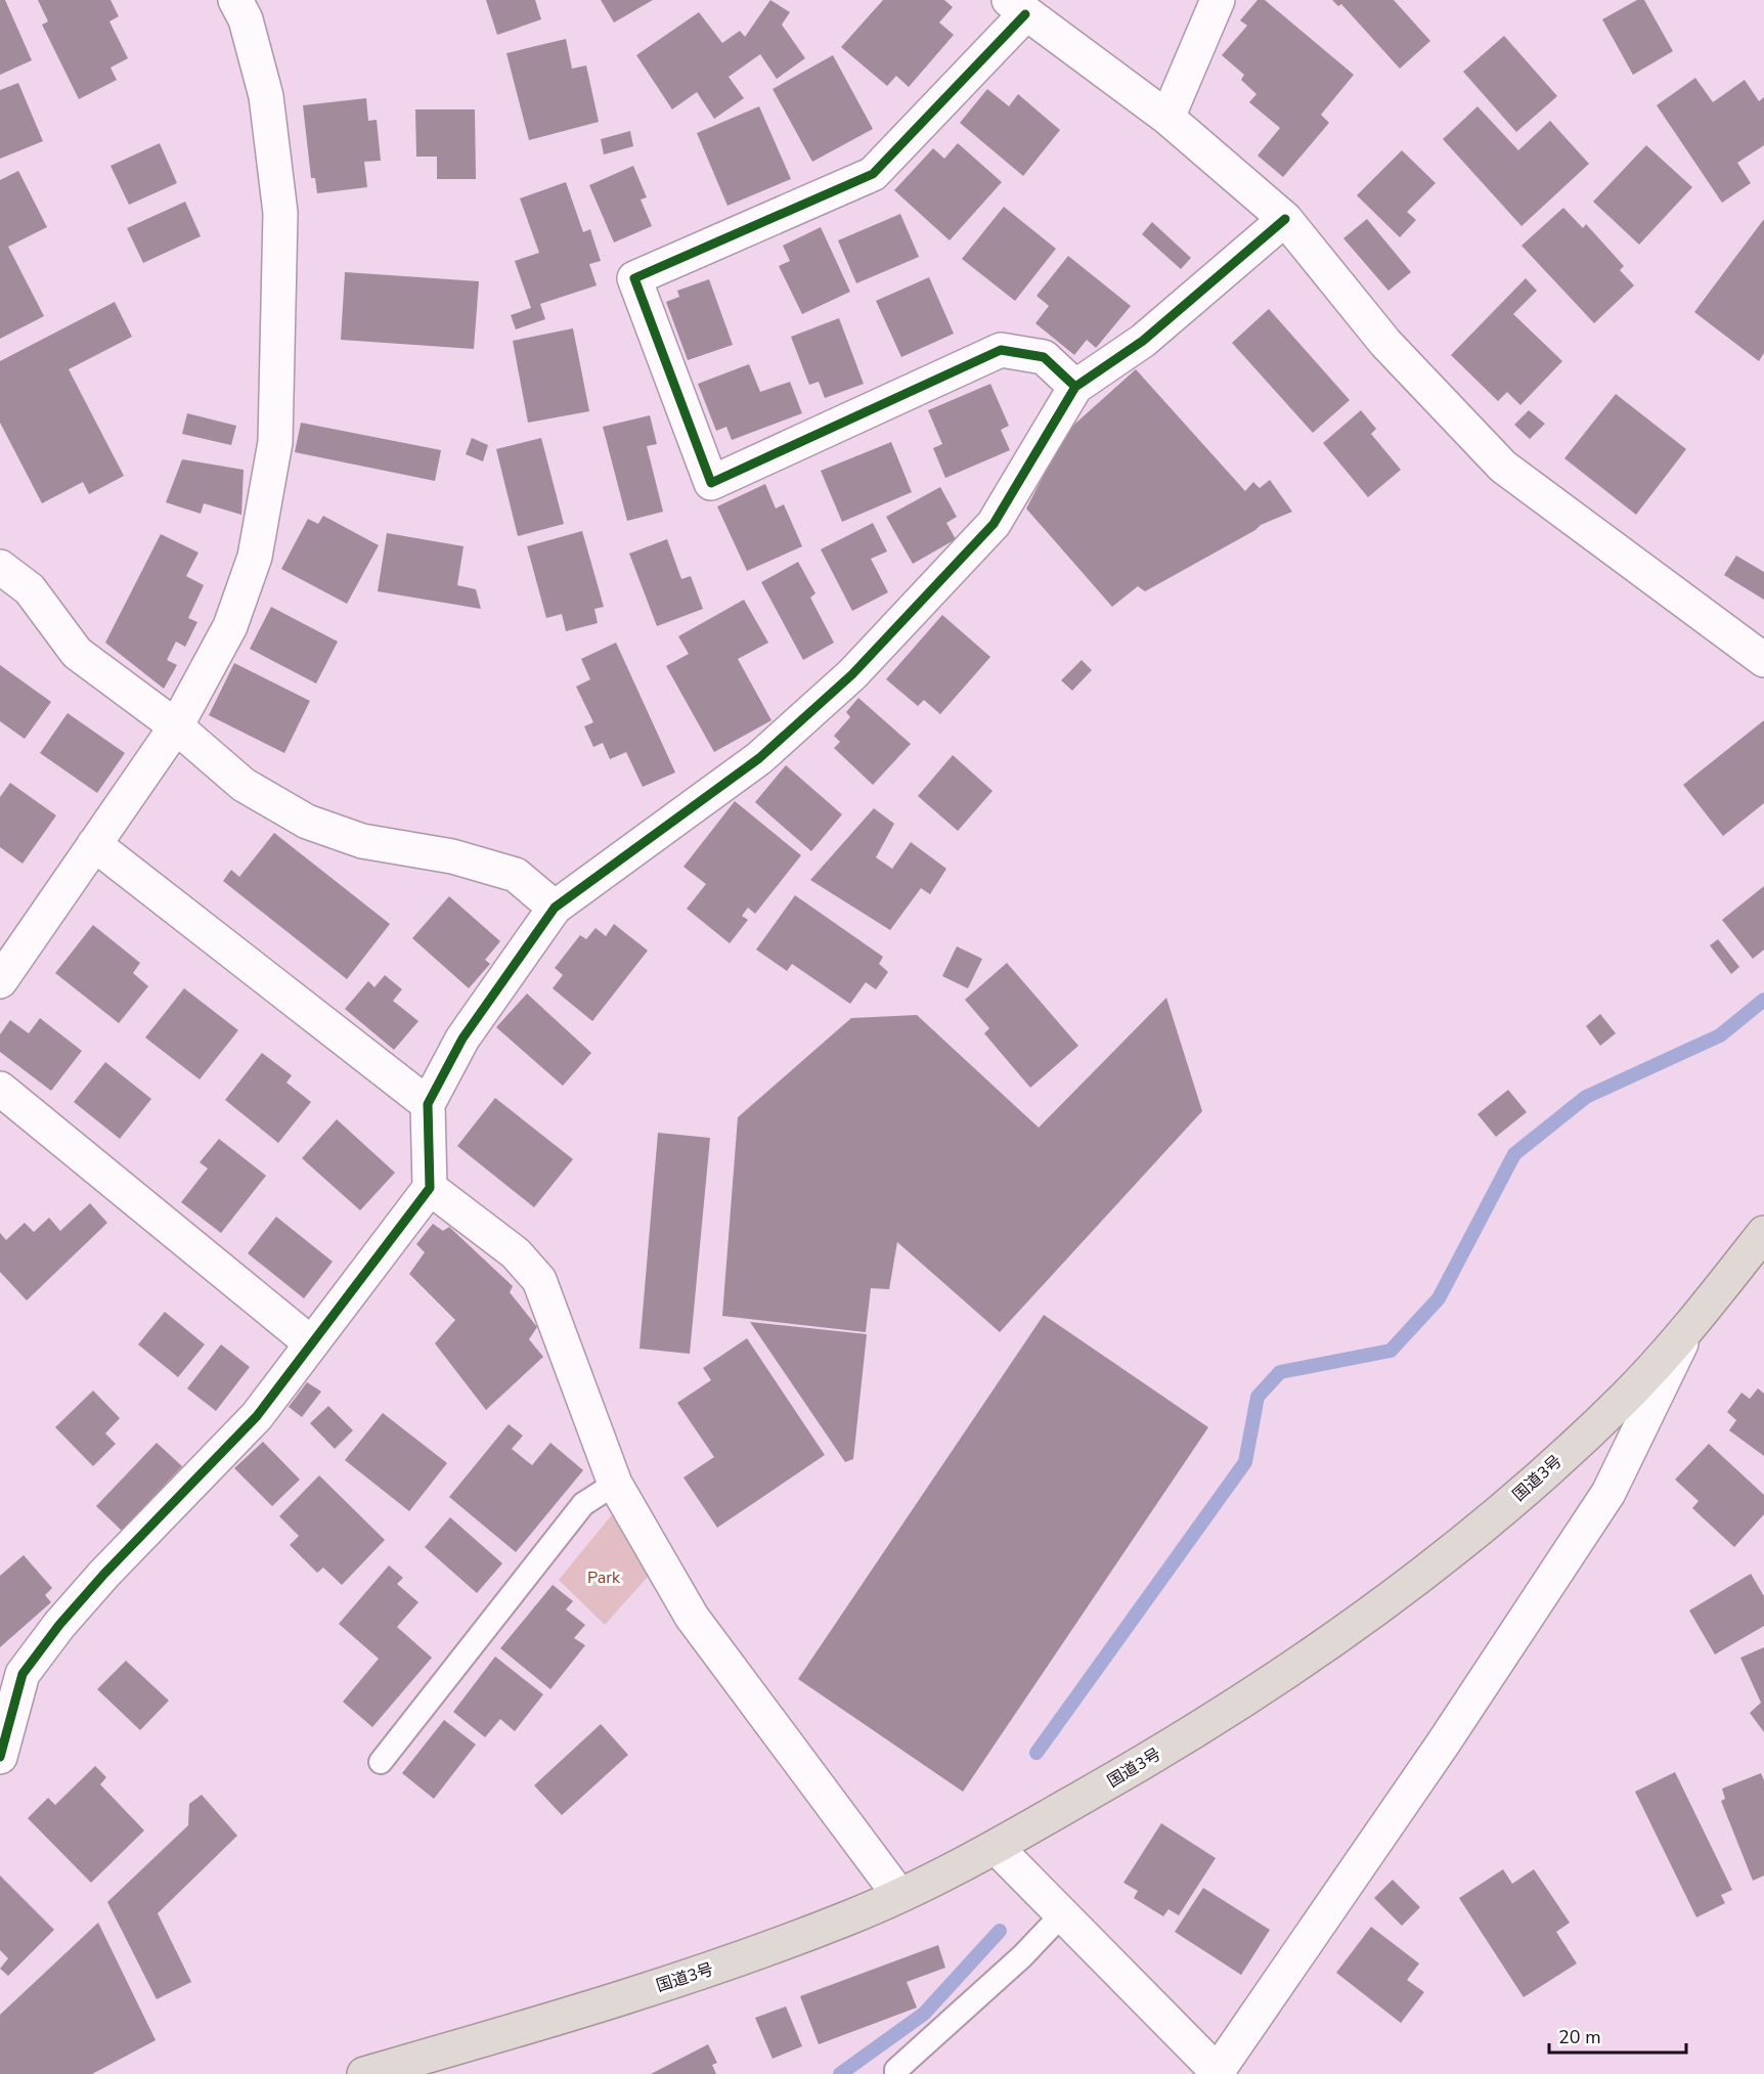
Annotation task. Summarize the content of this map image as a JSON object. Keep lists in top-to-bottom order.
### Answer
{
  "streets": {
    "highway": ["国道3号"]
  },
  "parks": ["Park"],
  "scale_bar": "20 m"
}
